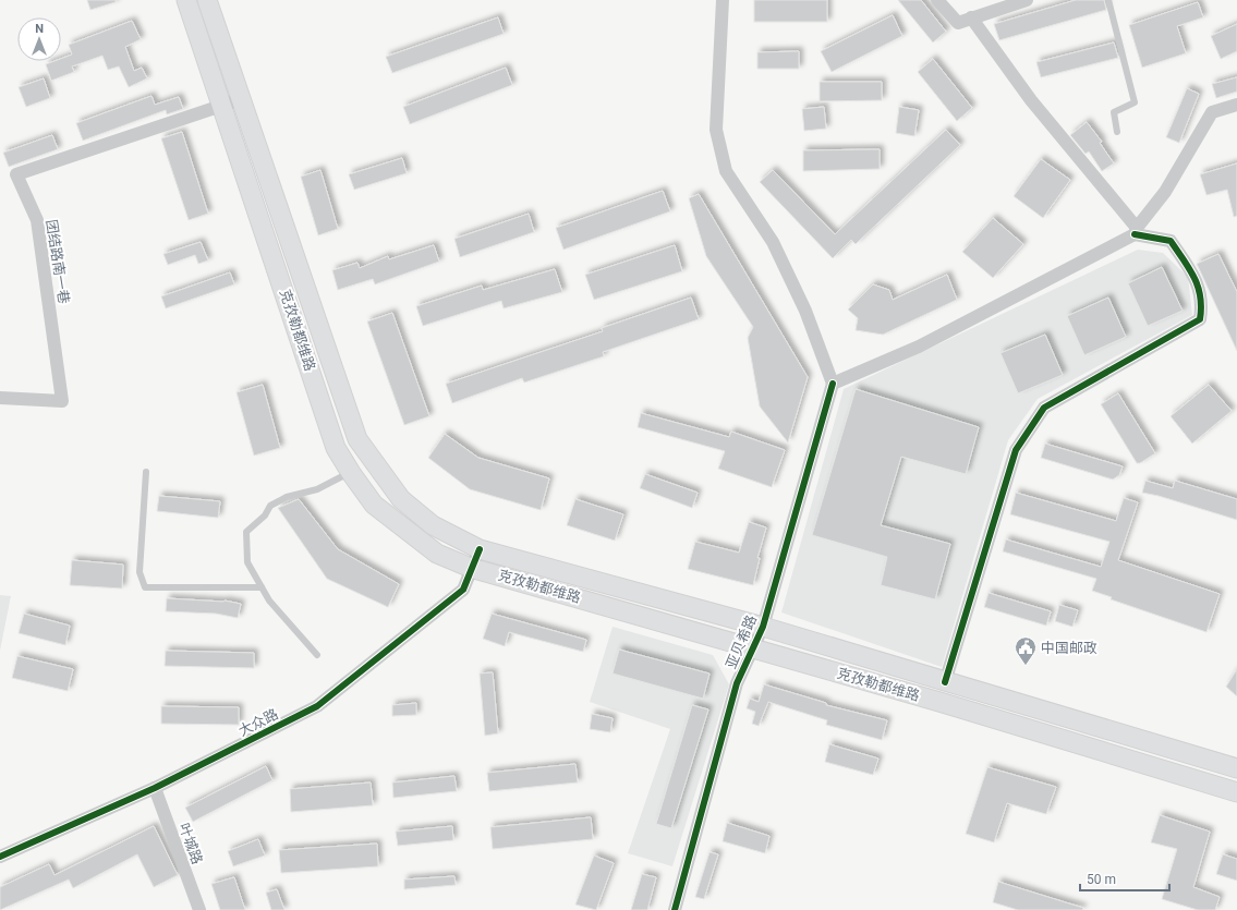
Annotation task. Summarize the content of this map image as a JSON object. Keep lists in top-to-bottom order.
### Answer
{
  "streets": {
    "main road": ["克孜勒都维路"],
    "street": [
      "团结路南一巷",
      "亚贝希路",
      "大众路",
      "叶城路"
    ]
  },
  "crossings": [
    ["团结路南一巷", "克孜勒都维路"],
    ["克孜勒都维路", "亚贝希路"],
    ["克孜勒都维路", "大众路"],
    ["大众路", "叶城路"]
  ],
  "places": {
    "public building": ["中国邮政"]
  },
  "scale_bar": "50 m",
  "north": "top"
}
